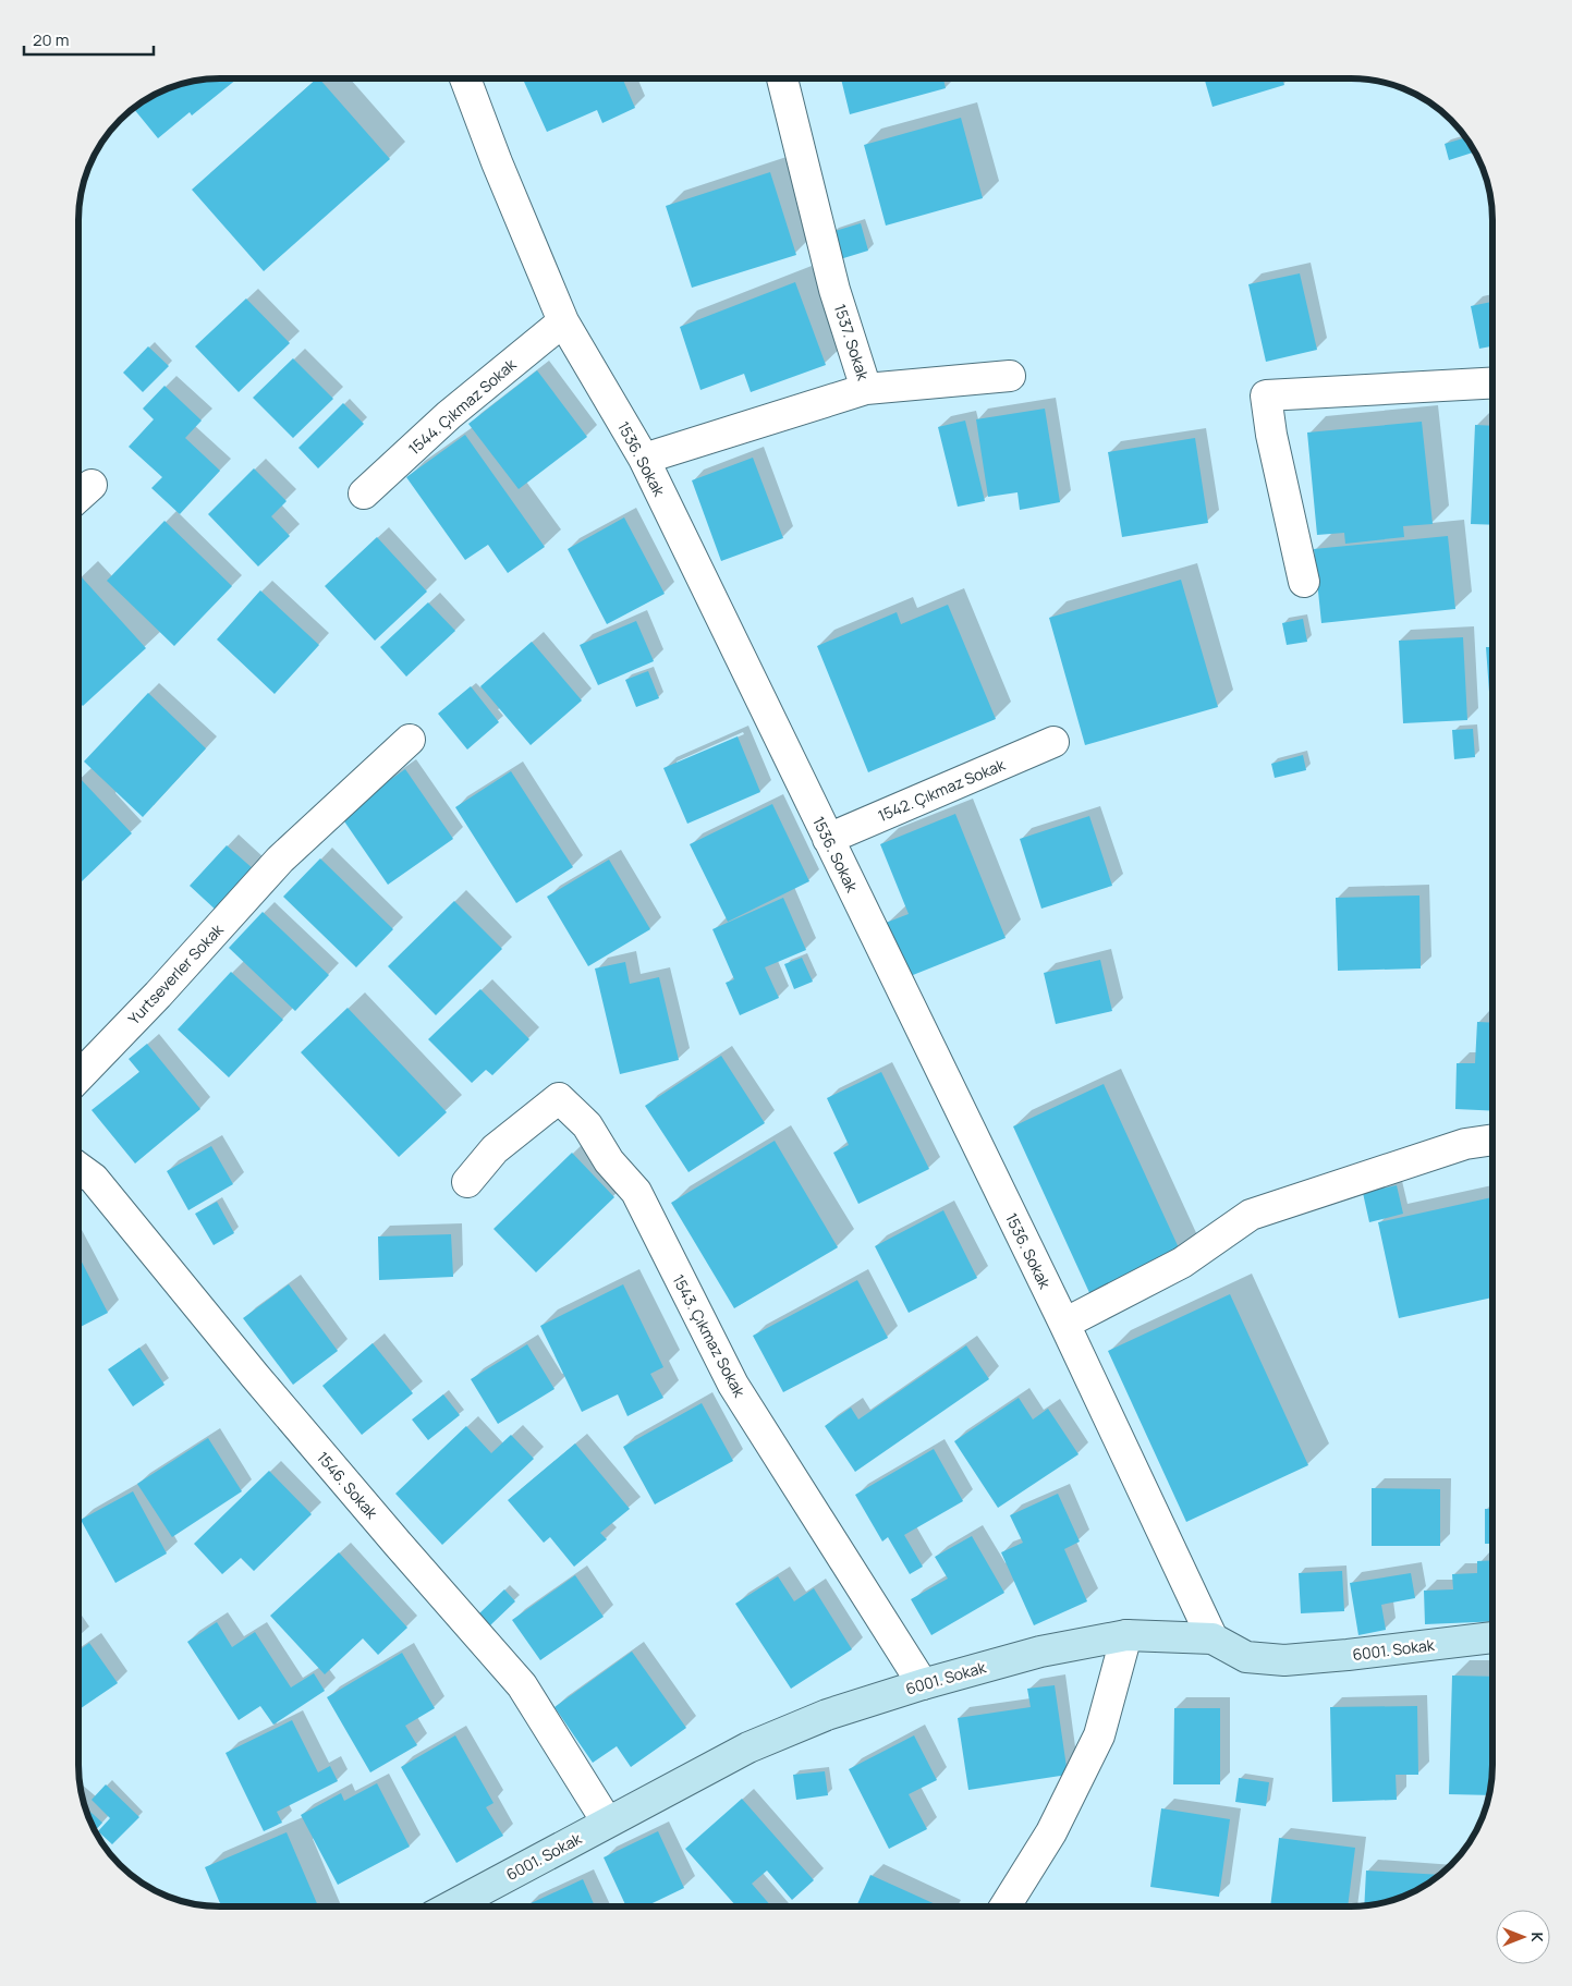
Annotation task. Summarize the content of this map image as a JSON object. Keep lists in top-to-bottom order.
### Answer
{
  "streets": {
    "street": [
      "1537. Sokak",
      "1544. Çıkmaz Sokak",
      "1536. Sokak",
      "1542. Çıkmaz Sokak",
      "Yurtseverler Sokak",
      "1543. Çıkmaz Sokak",
      "1546. Sokak",
      "6001. Sokak"
    ]
  },
  "crossings": [
    ["1537. Sokak", "1536. Sokak"],
    ["1544. Çıkmaz Sokak", "1536. Sokak"],
    ["1536. Sokak", "1542. Çıkmaz Sokak"],
    ["1536. Sokak", "6001. Sokak"],
    ["1543. Çıkmaz Sokak", "6001. Sokak"],
    ["1546. Sokak", "6001. Sokak"]
  ],
  "scale_bar": "20 m",
  "north": "right"
}
